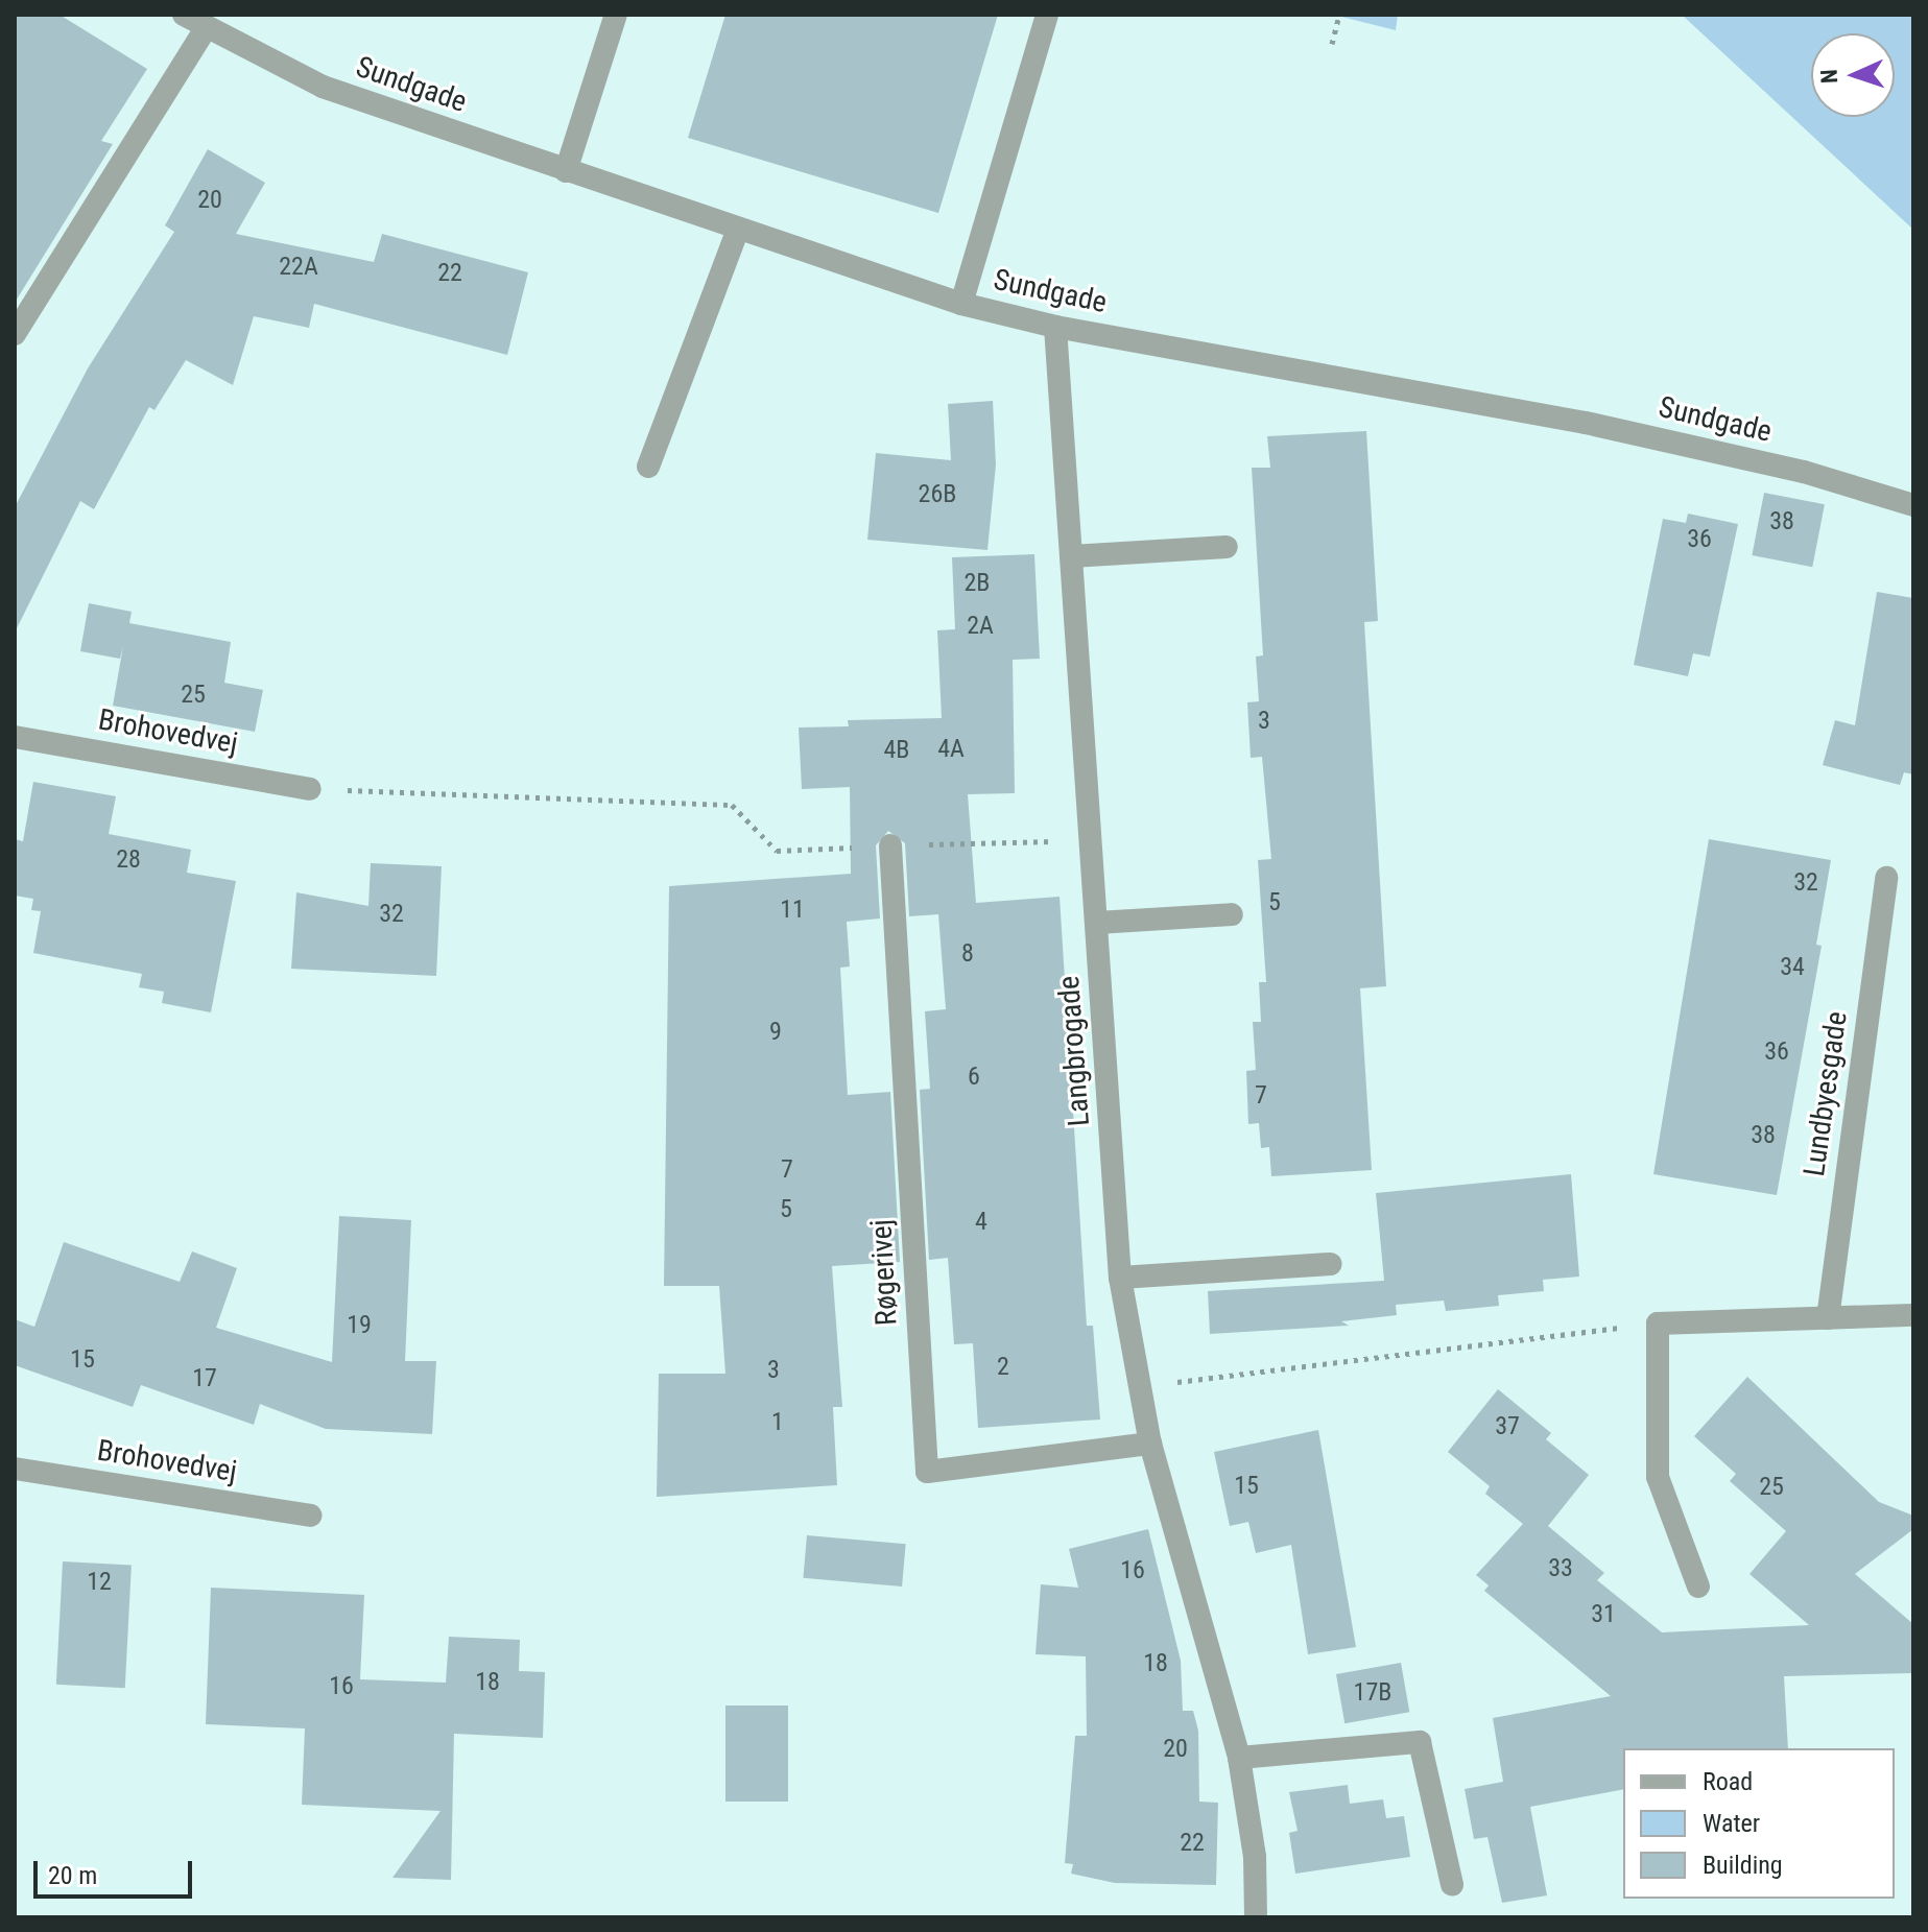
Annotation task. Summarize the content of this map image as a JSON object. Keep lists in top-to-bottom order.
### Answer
{
  "streets": {
    "street": [
      "Sundgade",
      "Brohovedvej",
      "Langbrogade",
      "Lundbyesgade",
      "Røgerivej"
    ]
  },
  "crossings": [
    ["Sundgade", "Langbrogade"],
    ["Langbrogade", "Røgerivej"]
  ],
  "house_numbers": [
    "20",
    "22A",
    "22",
    "26B",
    "38",
    "36",
    "2B",
    "2A",
    "25",
    "3",
    "4A",
    "4B",
    "28",
    "32",
    "5",
    "11",
    "32",
    "8",
    "34",
    "9",
    "36",
    "6",
    "7",
    "38",
    "7",
    "5",
    "4",
    "19",
    "15",
    "2",
    "3",
    "17",
    "1",
    "37",
    "15",
    "25",
    "33",
    "16",
    "12",
    "31",
    "18",
    "18",
    "16",
    "17B",
    "20",
    "22"
  ],
  "legend": ["Road", "Water", "Building"],
  "scale_bar": "20 m",
  "north": "left"
}
